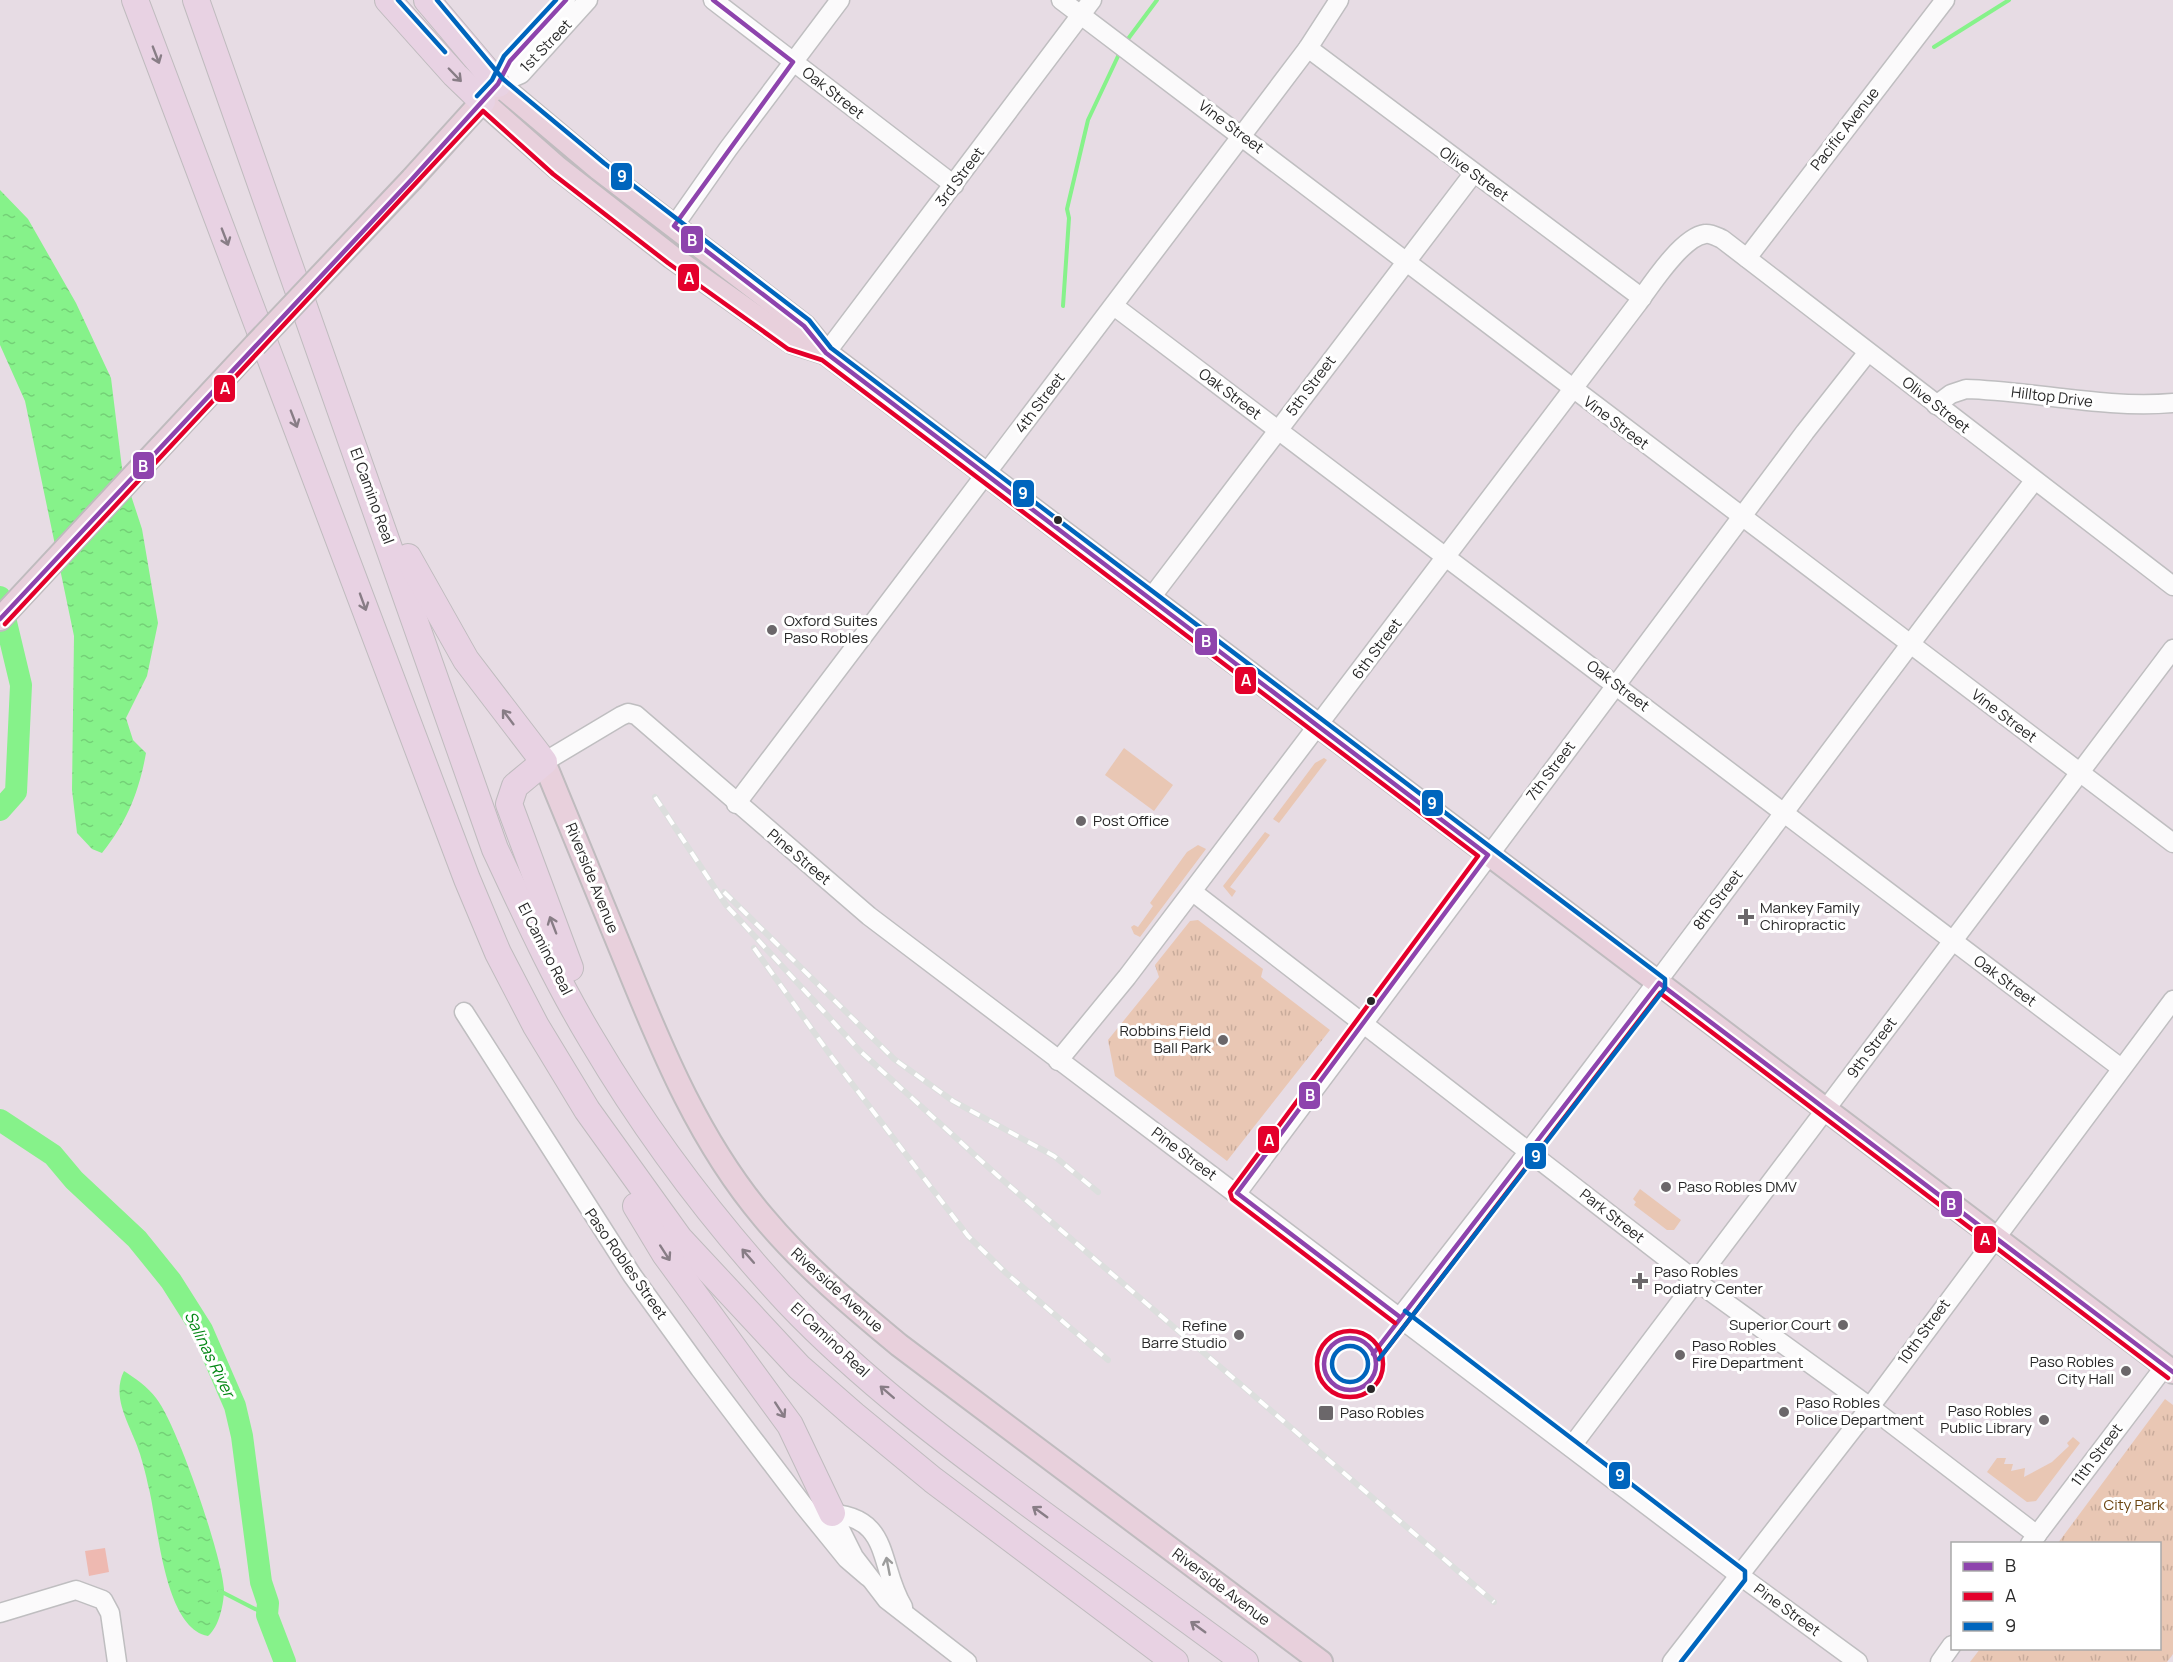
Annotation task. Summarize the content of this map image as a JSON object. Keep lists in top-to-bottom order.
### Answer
{
  "streets": {
    "highway": ["El Camino Real"],
    "main road": ["Riverside Avenue"],
    "street": [
      "1st Street",
      "Oak Street",
      "Vine Street",
      "Pacific Avenue",
      "Olive Street",
      "3rd Street",
      "5th Street",
      "Hilltop Drive",
      "4th Street",
      "6th Street",
      "7th Street",
      "Pine Street",
      "8th Street",
      "9th Street",
      "Park Street",
      "Paso Robles Street",
      "10th Street",
      "11th Street"
    ]
  },
  "crossings": [
    ["Oak Street", "3rd Street"],
    ["Oak Street", "5th Street"],
    ["Oak Street", "4th Street"],
    ["Oak Street", "6th Street"],
    ["Oak Street", "7th Street"],
    ["Oak Street", "8th Street"],
    ["Oak Street", "9th Street"],
    ["Oak Street", "10th Street"],
    ["Vine Street", "3rd Street"],
    ["Vine Street", "5th Street"],
    ["Vine Street", "4th Street"],
    ["Vine Street", "6th Street"],
    ["Vine Street", "7th Street"],
    ["Vine Street", "8th Street"],
    ["Vine Street", "9th Street"],
    ["Pacific Avenue", "Olive Street"],
    ["Olive Street", "5th Street"],
    ["Olive Street", "Hilltop Drive"],
    ["Olive Street", "4th Street"],
    ["Olive Street", "6th Street"],
    ["Olive Street", "7th Street"],
    ["Olive Street", "8th Street"],
    ["4th Street", "Pine Street"],
    ["6th Street", "Pine Street"],
    ["6th Street", "Park Street"],
    ["7th Street", "Pine Street"],
    ["7th Street", "Park Street"],
    ["Pine Street", "Riverside Avenue"],
    ["Pine Street", "8th Street"],
    ["Pine Street", "9th Street"],
    ["Pine Street", "10th Street"],
    ["8th Street", "Park Street"],
    ["9th Street", "Park Street"],
    ["Park Street", "10th Street"],
    ["Park Street", "11th Street"]
  ],
  "water": ["Salinas River"],
  "parks": ["City Park"],
  "places": {
    "other": [
      "Oxford Suites Paso Robles",
      "Post Office",
      "Robbins Field Ball Park",
      "Paso Robles DMV",
      "Superior Court",
      "Refine Barre Studio",
      "Paso Robles Fire Department",
      "Paso Robles City Hall",
      "Paso Robles Police Department",
      "Paso Robles Public Library"
    ],
    "health": ["Mankey Family Chiropractic", "Paso Robles Podiatry Center"],
    "transit": ["Paso Robles"]
  },
  "lines": ["transit line B", "transit line 9", "transit line A"],
  "legend": ["B", "A", "9"]
}
